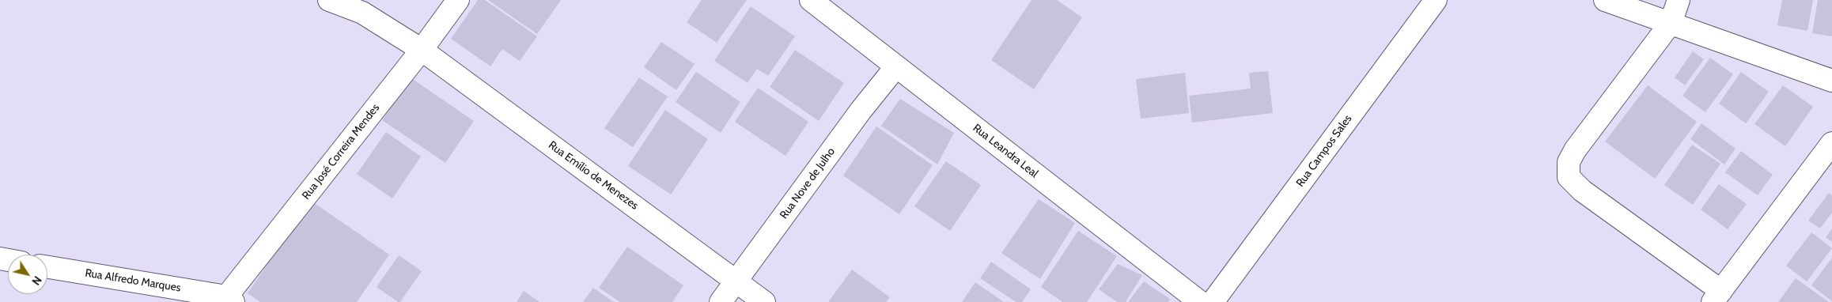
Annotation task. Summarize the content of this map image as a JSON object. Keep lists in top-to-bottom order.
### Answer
{
  "streets": {
    "street": [
      "Rua Leandra Leal",
      "Rua Campos Sales",
      "Rua José Correira Mendes",
      "Rua Emílio de Menezes",
      "Rua Nove de Julho",
      "Rua Alfredo Marques"
    ]
  },
  "crossings": [
    ["Rua Leandra Leal", "Rua Nove de Julho"],
    ["Rua José Correira Mendes", "Rua Emílio de Menezes"],
    ["Rua José Correira Mendes", "Rua Alfredo Marques"],
    ["Rua Emílio de Menezes", "Rua Nove de Julho"]
  ],
  "north": "bottom right"
}
